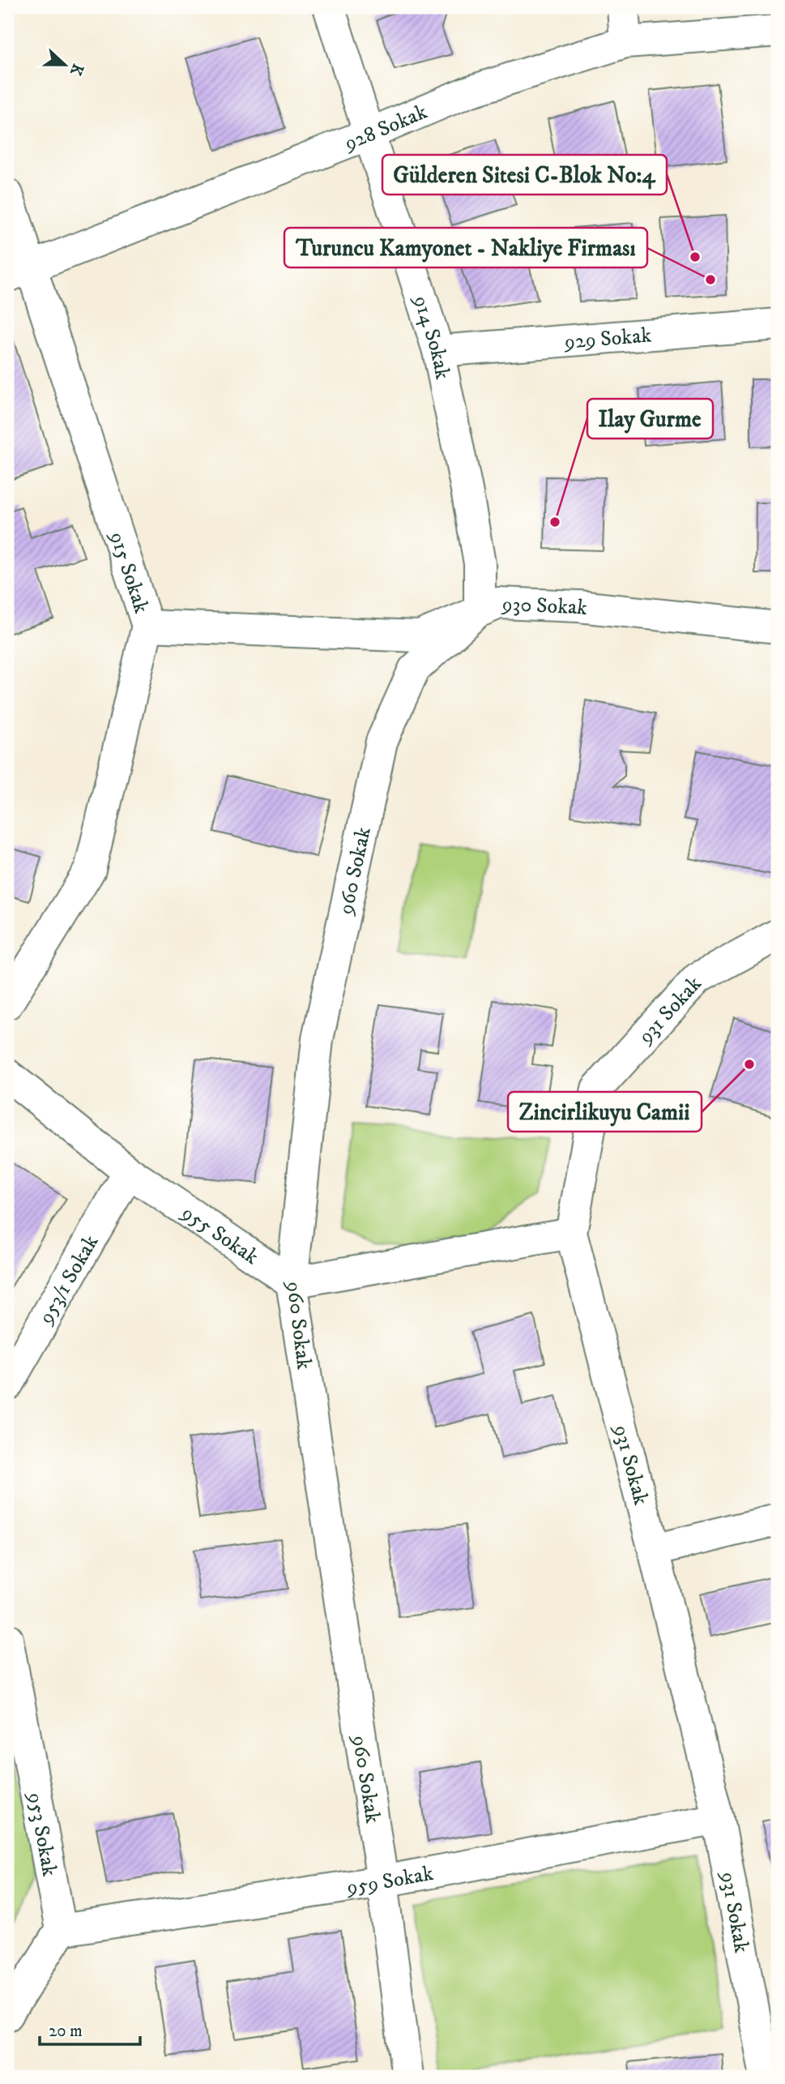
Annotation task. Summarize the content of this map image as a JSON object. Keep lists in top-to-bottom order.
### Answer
{
  "streets": {
    "street": [
      "928 Sokak",
      "914 Sokak",
      "929 Sokak",
      "915 Sokak",
      "930 Sokak",
      "960 Sokak",
      "931 Sokak",
      "955 Sokak",
      "953/1 Sokak",
      "953 Sokak",
      "959 Sokak"
    ]
  },
  "crossings": [
    ["928 Sokak", "914 Sokak"],
    ["928 Sokak", "915 Sokak"],
    ["914 Sokak", "929 Sokak"],
    ["914 Sokak", "930 Sokak"],
    ["914 Sokak", "960 Sokak"],
    ["915 Sokak", "930 Sokak"],
    ["930 Sokak", "960 Sokak"],
    ["960 Sokak", "955 Sokak"],
    ["960 Sokak", "959 Sokak"],
    ["931 Sokak", "959 Sokak"],
    ["955 Sokak", "953/1 Sokak"],
    ["953 Sokak", "959 Sokak"]
  ],
  "places": [
    "Gülderen Sitesi C-Blok No:4",
    "Turuncu Kamyonet - Nakliye Firması",
    "Ilay Gurme",
    "Zincirlikuyu Camii"
  ],
  "scale_bar": "20 m",
  "north": "right"
}
